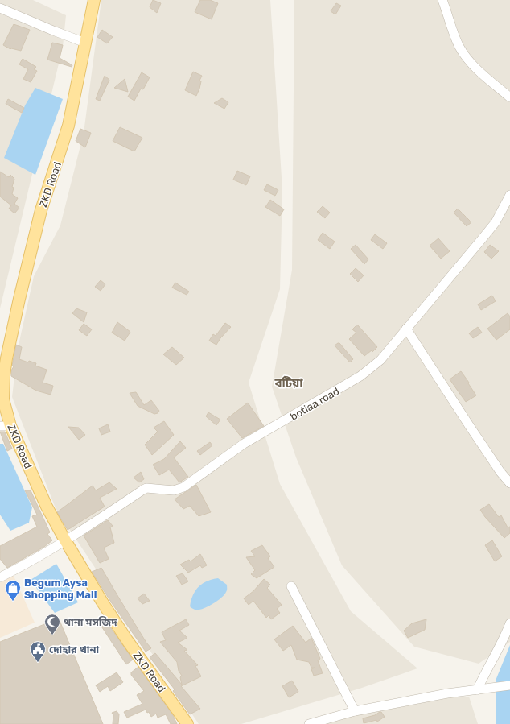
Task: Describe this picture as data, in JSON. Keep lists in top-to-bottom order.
{
  "streets": {
    "main road": ["ZKD Road"],
    "street": ["botiaa road"]
  },
  "crossings": [
    ["ZKD Road", "botiaa road"]
  ],
  "districts": ["বটিয়া"],
  "places": {
    "shop": ["Begum Aysa Shopping Mall"],
    "mosque": ["থানা মসজিদ"],
    "public building": ["দোহার থানা"]
  }
}
